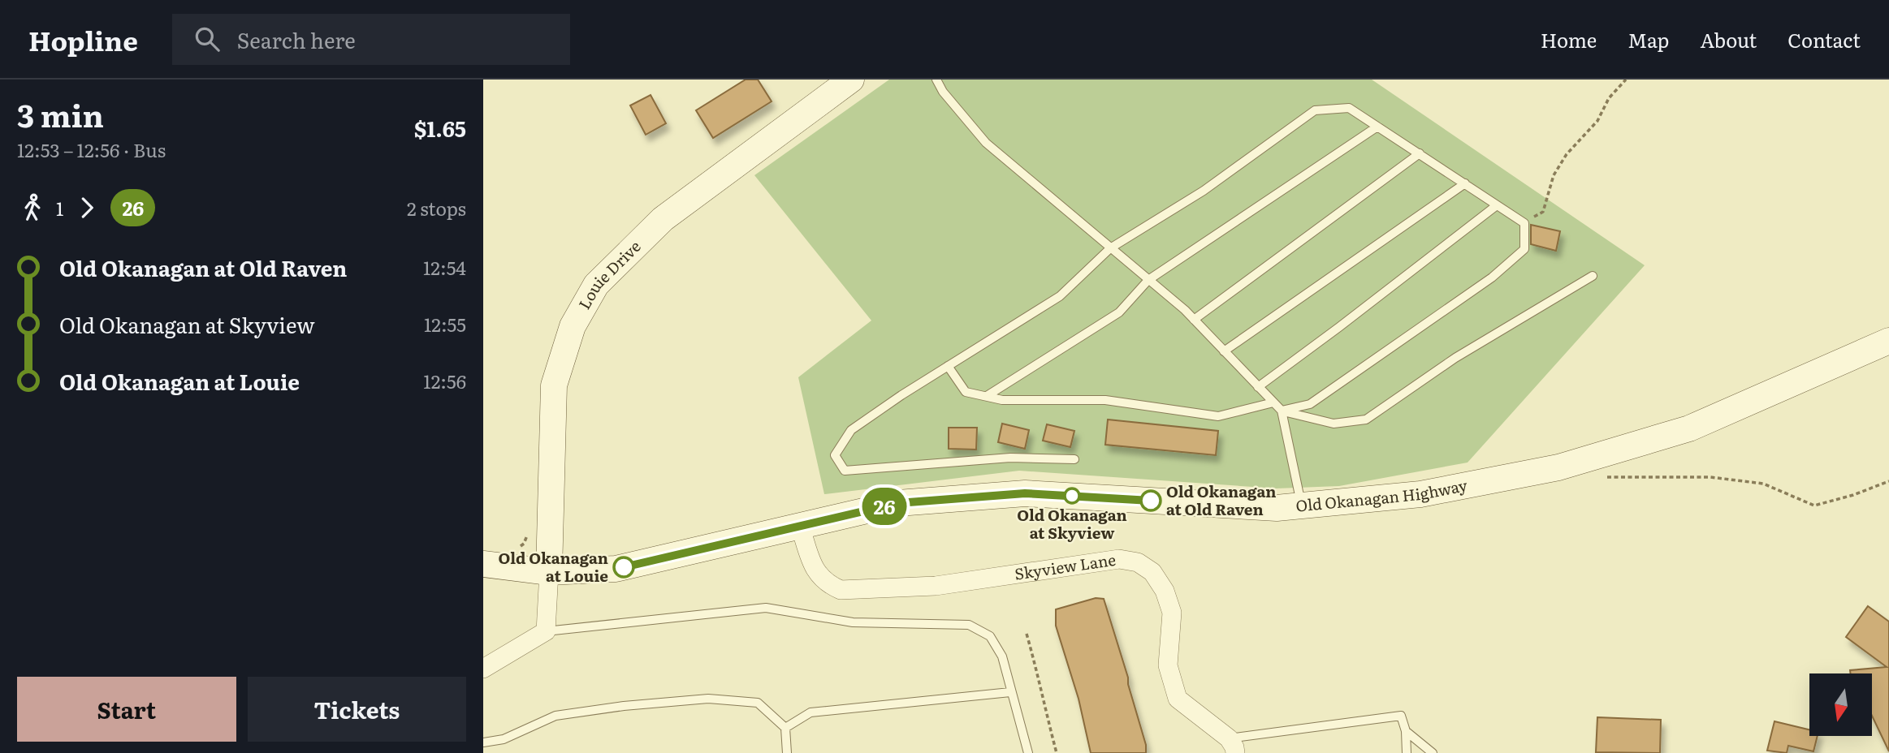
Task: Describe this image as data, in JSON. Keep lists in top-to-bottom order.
{
  "streets": {
    "street": ["Louie Drive", "Old Okanagan Highway", "Skyview Lane"]
  },
  "crossings": [
    ["Louie Drive", "Old Okanagan Highway"],
    ["Old Okanagan Highway", "Skyview Lane"]
  ],
  "places": ["Old Okanagan at Skyview", "Old Okanagan at Old Raven", "Old Okanagan at Louie"],
  "lines": ["bus line 26"],
  "north": "bottom",
  "page": {
    "header": "Hopline",
    "search": "Search here",
    "nav": [
      "Home",
      "Map",
      "About",
      "Contact"
    ],
    "heading": ["3 min", "12:53 – 12:56 · Bus", "$1.65"],
    "on_map": "26",
    "legs": ["1", "26", "2 stops"],
    "list": [
      {
        "name": "Old Okanagan at Old Raven",
        "value": "12:54"
      },
      {
        "name": "Old Okanagan at Skyview",
        "value": "12:55"
      },
      {
        "name": "Old Okanagan at Louie",
        "value": "12:56"
      }
    ],
    "buttons": ["Start", "Tickets"]
  }
}
